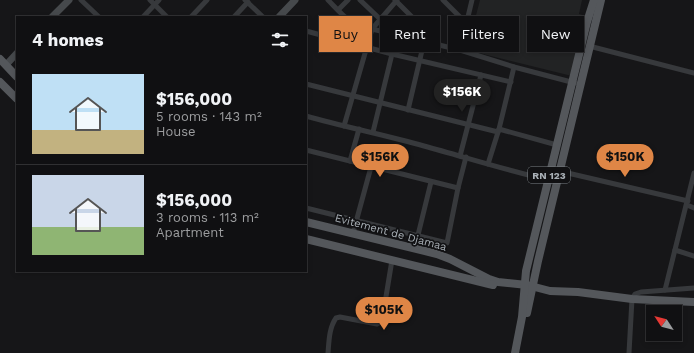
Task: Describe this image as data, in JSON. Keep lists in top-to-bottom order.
{
  "streets": {
    "main road": ["RN 123", "Evitement de Djamaa"]
  },
  "crossings": [
    ["RN 123", "Evitement de Djamaa"]
  ],
  "north": "top left",
  "page": {
    "chip": [
      "Buy",
      "Rent",
      "Filters",
      "New"
    ],
    "heading": "4 homes",
    "list": [
      {
        "name": "$156,000",
        "note": "5 rooms · 143 m² · House"
      },
      {
        "name": "$156,000",
        "note": "3 rooms · 113 m² · Apartment"
      }
    ],
    "price": [
      "$156K",
      "$156K",
      "$150K",
      "$105K"
    ]
  }
}
